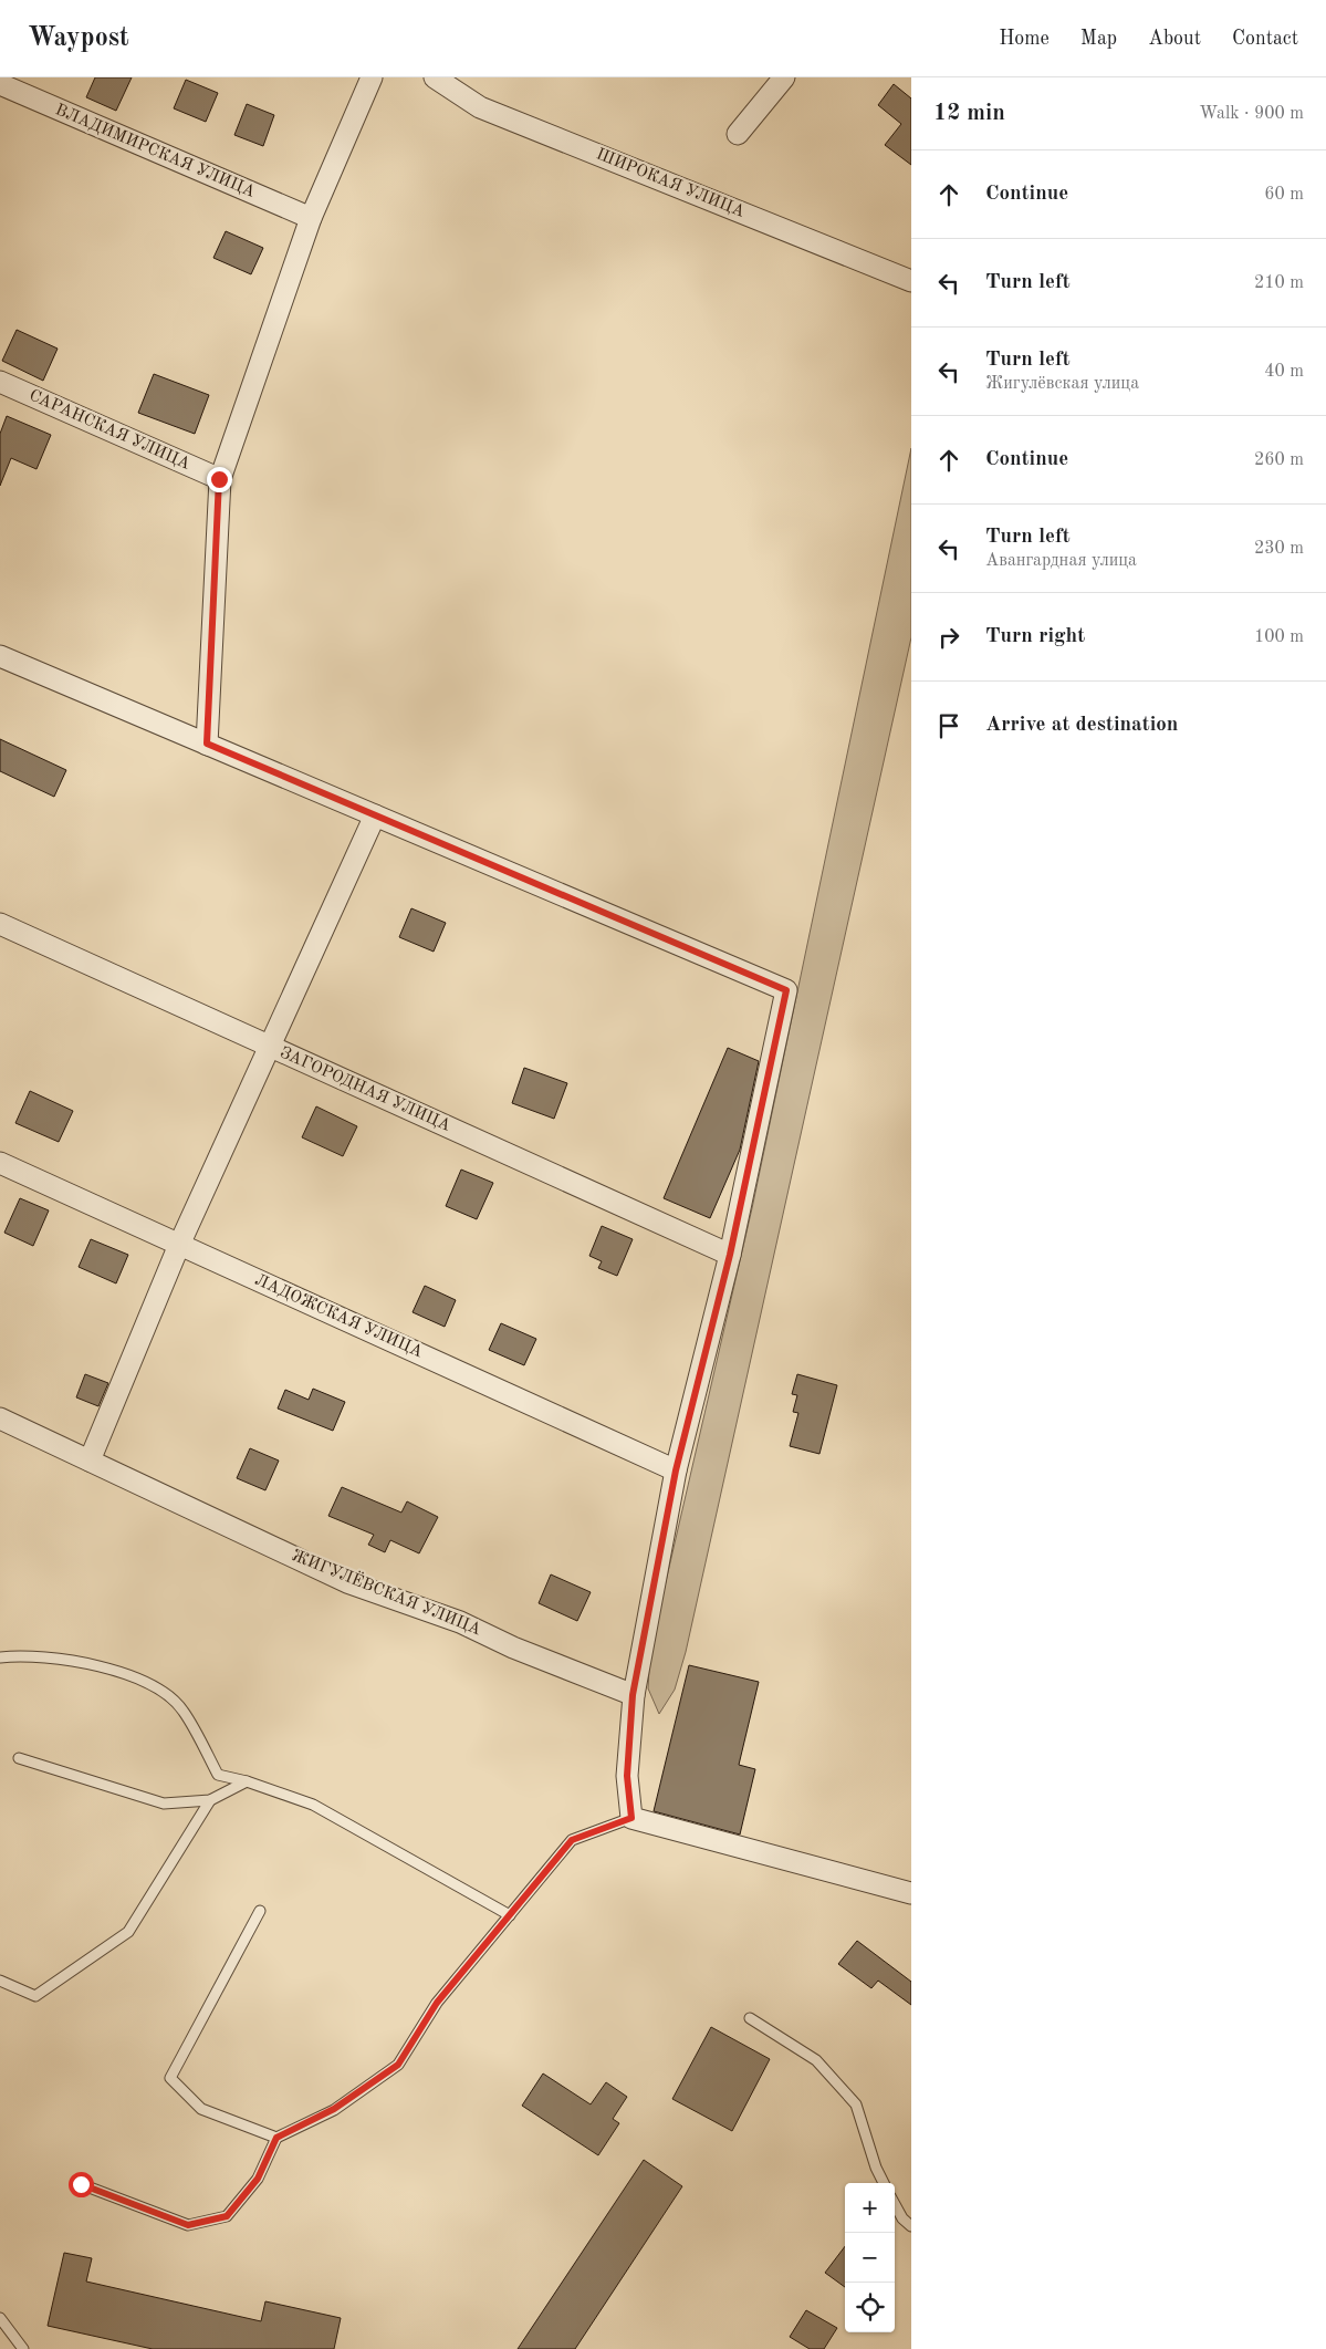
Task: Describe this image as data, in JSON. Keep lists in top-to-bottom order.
{
  "streets": {
    "street": [
      "ВЛАДИМИРСКАЯ УЛИЦА",
      "ШИРОКАЯ УЛИЦА",
      "САРАНСКАЯ УЛИЦА",
      "ЗАГОРОДНАЯ УЛИЦА",
      "ЛАДОЖСКАЯ УЛИЦА",
      "ЖИГУЛЁВСКАЯ УЛИЦА"
    ]
  },
  "page": {
    "header": "Waypost",
    "nav": [
      "Home",
      "Map",
      "About",
      "Contact"
    ],
    "heading": ["12 min", "Walk · 900 m"],
    "list": [
      ["Continue", "60 m"],
      ["Turn left", "210 m"],
      ["Turn left", "Жигулёвская улица", "40 m"],
      ["Continue", "260 m"],
      ["Turn left", "Авангардная улица", "230 m"],
      ["Turn right", "100 m"],
      "Arrive at destination"
    ],
    "map_buttons": ["+", "−"]
  }
}
